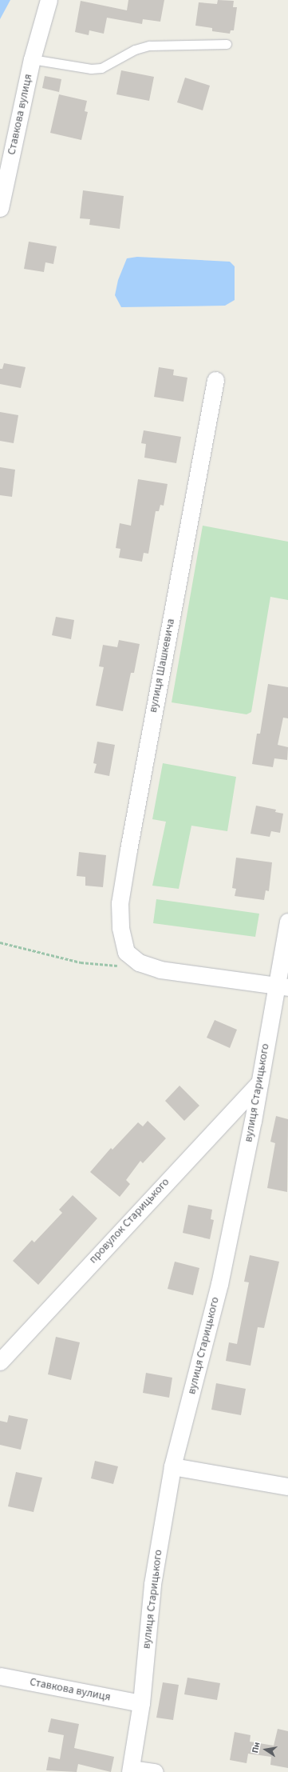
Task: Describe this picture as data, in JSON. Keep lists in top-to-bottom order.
{
  "streets": {
    "street": [
      "Ставкова вулиця",
      "вулиця Шашкевича",
      "вулиця Старицького",
      "провулок Старицького"
    ]
  },
  "crossings": [
    ["Ставкова вулиця", "вулиця Старицького"],
    ["вулиця Старицького", "провулок Старицького"]
  ],
  "north": "left"
}
